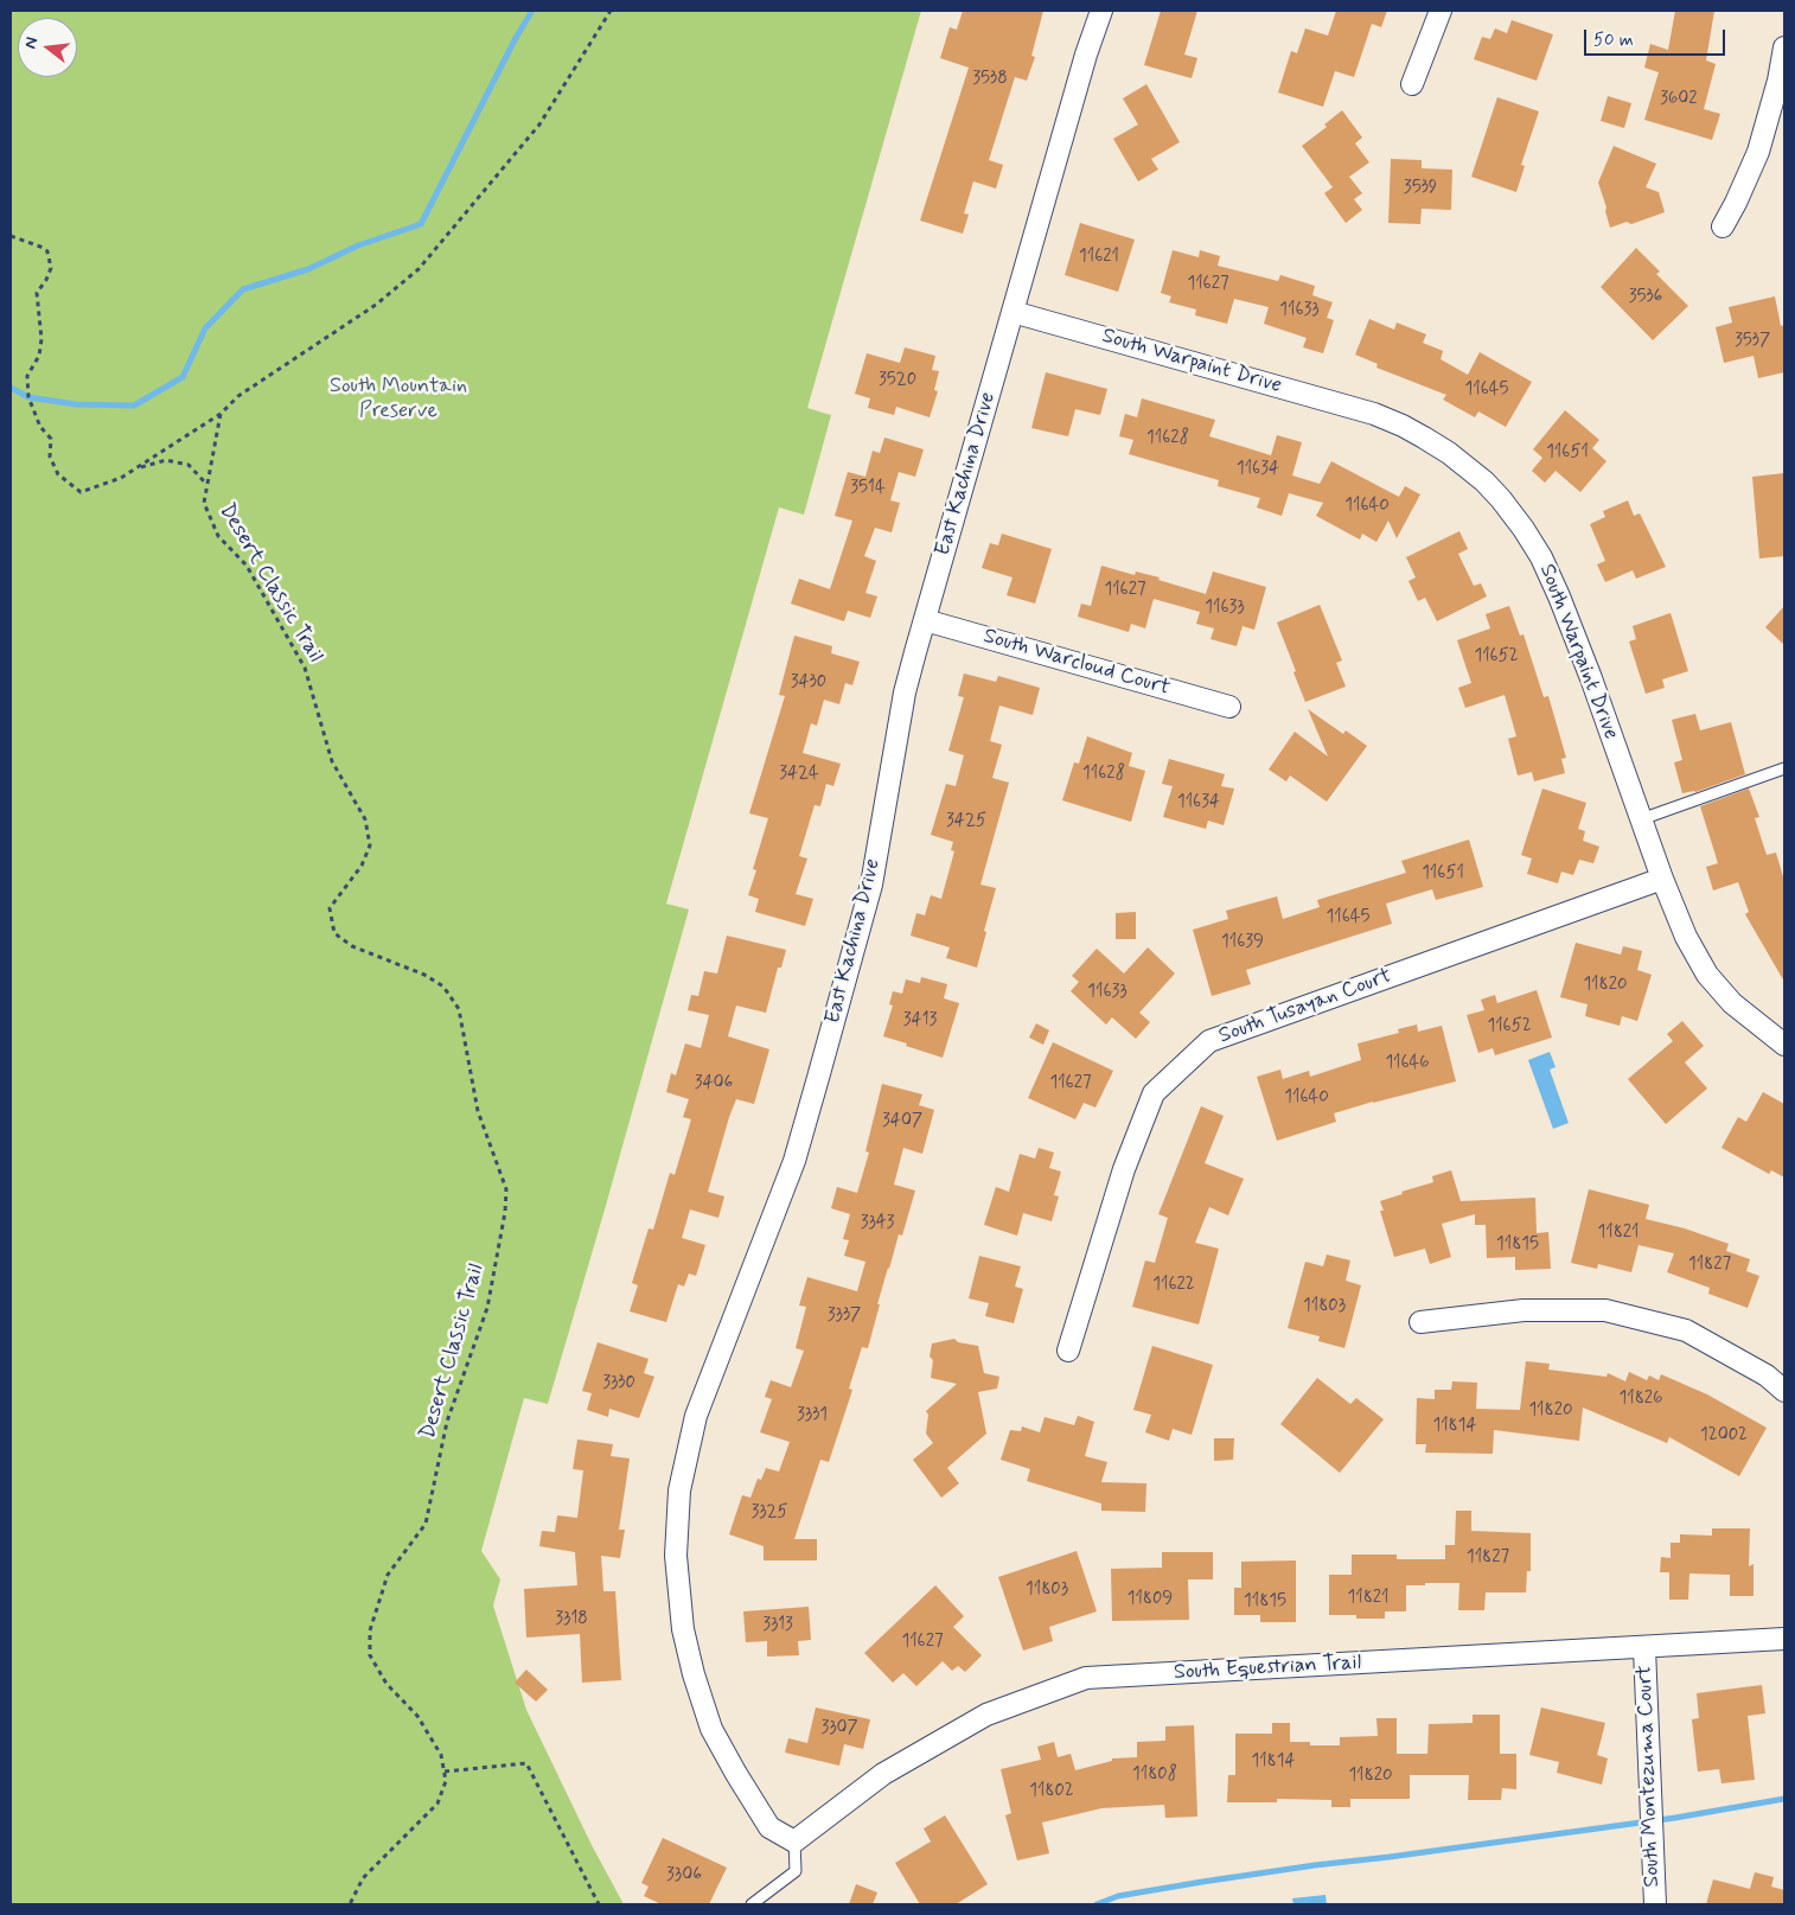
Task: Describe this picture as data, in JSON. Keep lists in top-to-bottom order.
{
  "streets": {
    "street": [
      "South Warpaint Drive",
      "East Kachina Drive",
      "South Warcloud Court",
      "South Tusayan Court",
      "South Equestrian Trail",
      "South Montezuma Court"
    ],
    "path": ["Desert Classic Trail"]
  },
  "crossings": [
    ["South Warpaint Drive", "East Kachina Drive"],
    ["South Warpaint Drive", "South Tusayan Court"],
    ["East Kachina Drive", "South Warcloud Court"],
    ["East Kachina Drive", "South Equestrian Trail"],
    ["South Equestrian Trail", "South Montezuma Court"]
  ],
  "parks": ["South Mountain Preserve"],
  "house_numbers": [
    "3538",
    "3602",
    "3539",
    "11621",
    "11627",
    "3536",
    "11633",
    "3537",
    "3520",
    "11645",
    "11628",
    "11651",
    "11634",
    "3514",
    "11640",
    "11627",
    "11633",
    "11652",
    "3430",
    "3424",
    "11628",
    "11634",
    "3425",
    "11651",
    "11645",
    "11639",
    "11820",
    "11633",
    "3413",
    "11652",
    "11646",
    "3406",
    "11627",
    "11640",
    "3407",
    "3343",
    "11821",
    "11815",
    "11827",
    "11622",
    "11803",
    "3337",
    "3330",
    "11826",
    "11820",
    "3331",
    "11814",
    "12002",
    "3325",
    "11827",
    "11803",
    "11821",
    "11809",
    "11815",
    "3318",
    "3313",
    "11627",
    "3307",
    "11814",
    "11808",
    "11820",
    "11802",
    "3306"
  ],
  "scale_bar": "50 m",
  "north": "left"
}
